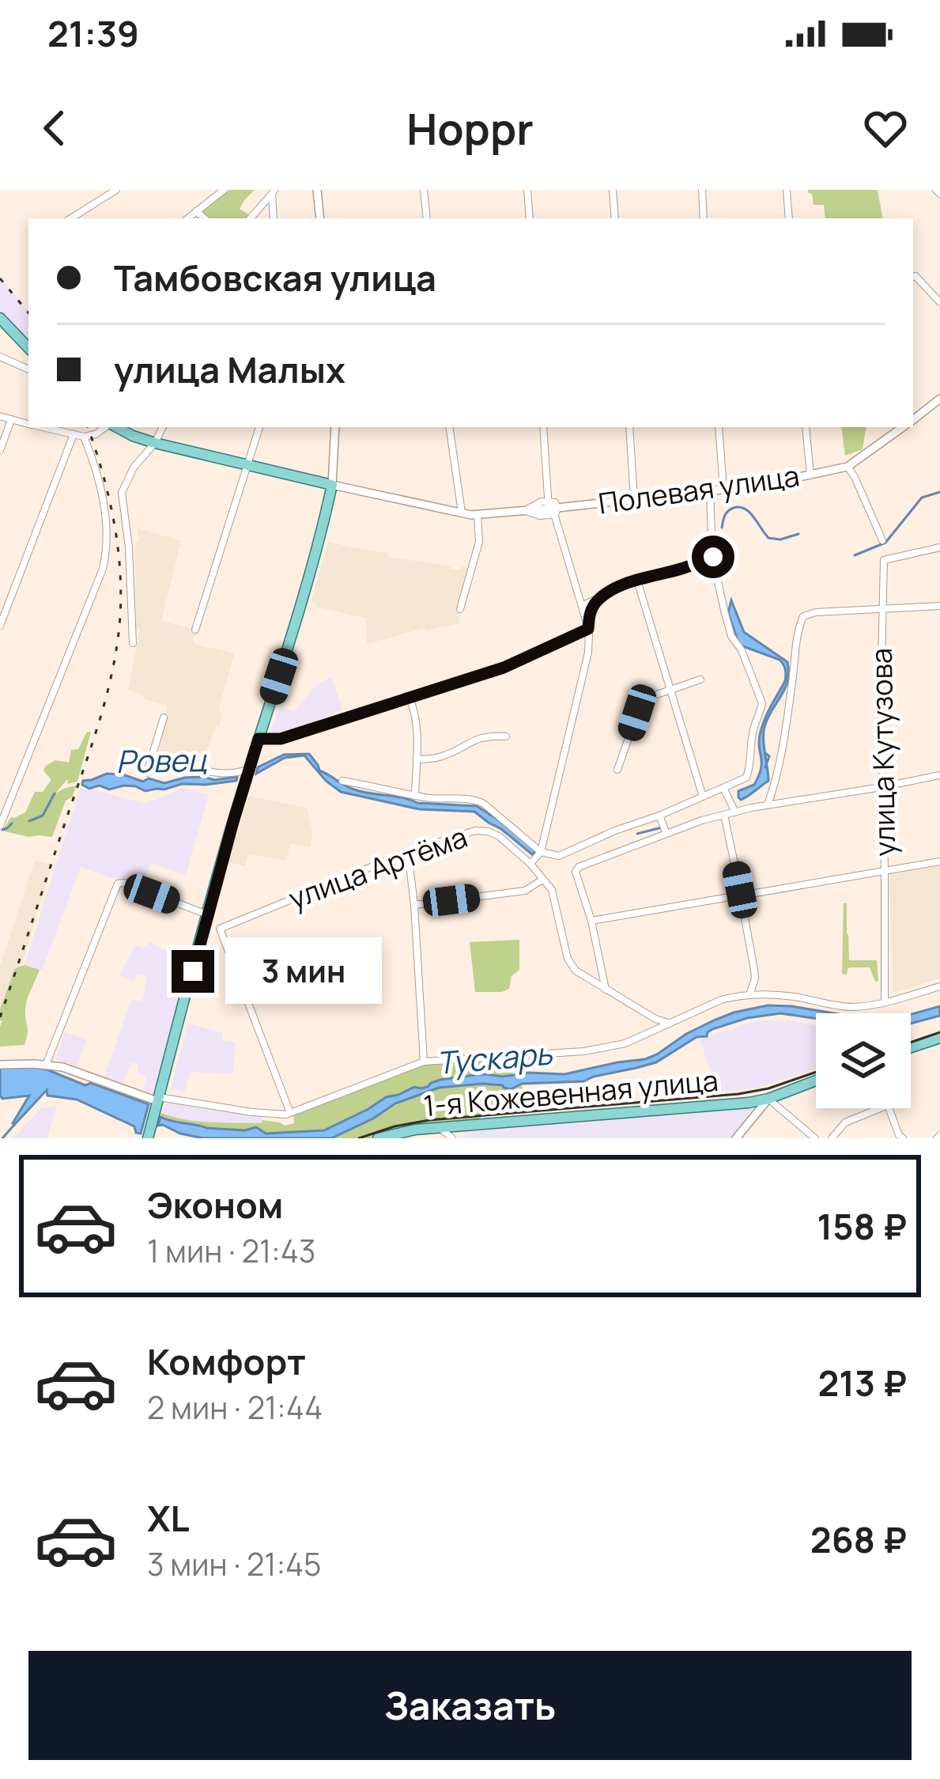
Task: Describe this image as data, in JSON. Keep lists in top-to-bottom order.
{
  "streets": {
    "main road": ["1-я Кожевенная улица"],
    "street": ["Полевая улица", "улица Кутузова", "улица Артёма"]
  },
  "water": ["Ровец", "Тускарь"],
  "page": {
    "status": "21:39",
    "header": "Hoppr",
    "banner": ["Тамбовская улица", "улица Малых"],
    "bubble": "3 мин",
    "list": [
      {
        "name": "Эконом",
        "note": "1 мин · 21:43",
        "value": "158 ₽"
      },
      {
        "name": "Комфорт",
        "note": "2 мин · 21:44",
        "value": "213 ₽"
      },
      {
        "name": "XL",
        "note": "3 мин · 21:45",
        "value": "268 ₽"
      }
    ],
    "buttons": "Заказать"
  }
}
